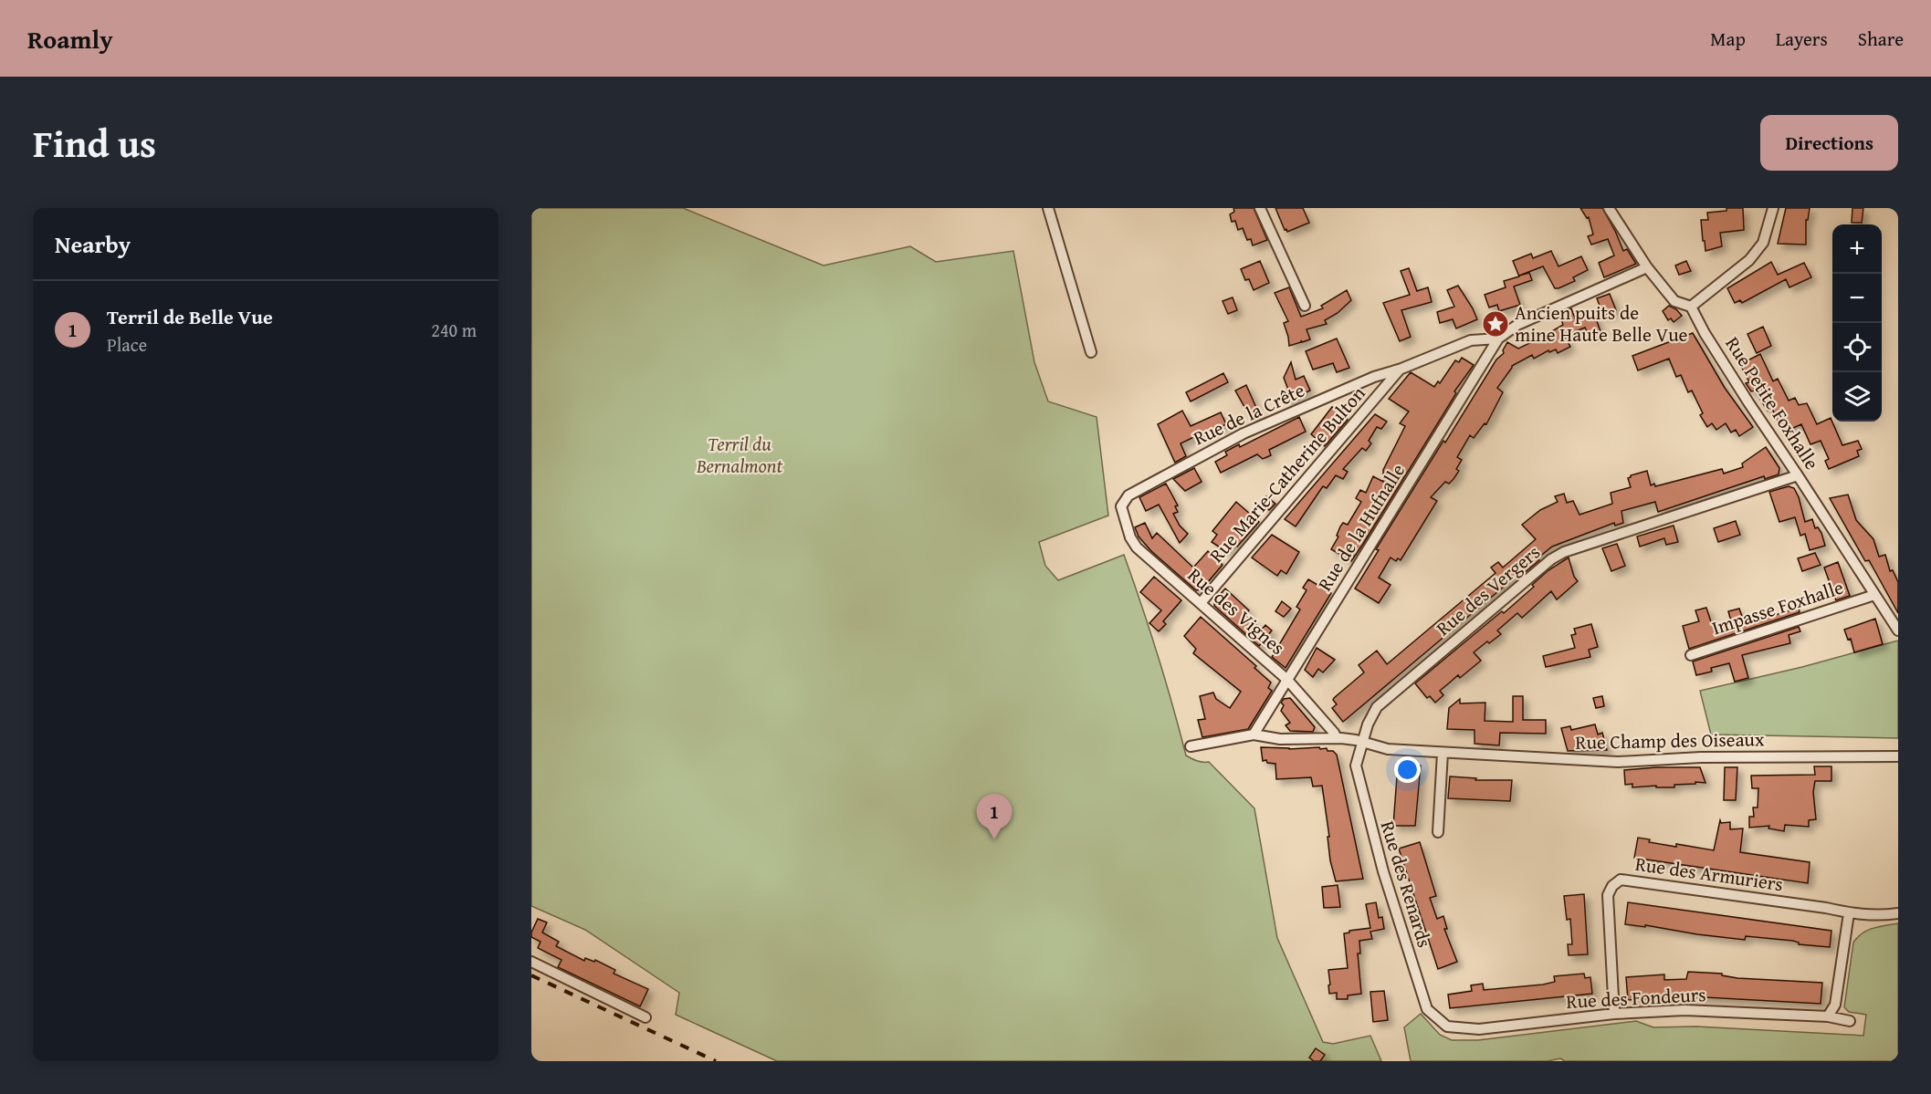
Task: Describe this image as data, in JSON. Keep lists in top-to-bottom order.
{
  "streets": {
    "street": [
      "Rue Petite Foxhalle",
      "Rue de la Crête",
      "Rue Marie-Catherine Bulton",
      "Rue de la Hufnalle",
      "Rue des Vergers",
      "Impasse Foxhalle",
      "Rue des Vignes",
      "Rue Champ des Oiseaux",
      "Rue des Armuriers",
      "Rue des Renards",
      "Rue des Fondeurs"
    ]
  },
  "crossings": [
    ["Rue Petite Foxhalle", "Rue des Vergers"],
    ["Rue Petite Foxhalle", "Impasse Foxhalle"],
    ["Rue de la Crête", "Rue Marie-Catherine Bulton"],
    ["Rue de la Crête", "Rue de la Hufnalle"],
    ["Rue de la Crête", "Rue des Vignes"],
    ["Rue Marie-Catherine Bulton", "Rue des Vignes"],
    ["Rue de la Hufnalle", "Rue des Vignes"],
    ["Rue de la Hufnalle", "Rue Champ des Oiseaux"],
    ["Rue des Vergers", "Rue Champ des Oiseaux"],
    ["Rue des Vergers", "Rue des Renards"],
    ["Rue des Vignes", "Rue Champ des Oiseaux"],
    ["Rue Champ des Oiseaux", "Rue des Renards"],
    ["Rue des Armuriers", "Rue des Fondeurs"],
    ["Rue des Renards", "Rue des Fondeurs"]
  ],
  "parks": ["Terril du Bernalmont"],
  "places": {
    "place": ["Ancien puits de mine Haute Belle Vue"]
  },
  "page": {
    "header": "Roamly",
    "nav": ["Map", "Layers", "Share"],
    "title": "Find us",
    "buttons": "Directions",
    "heading": "Nearby",
    "map_buttons": ["+", "−"],
    "list": [
      {
        "mark": "1",
        "name": "Terril de Belle Vue",
        "note": "Place",
        "value": "240 m"
      }
    ],
    "pins": "1"
  }
}
